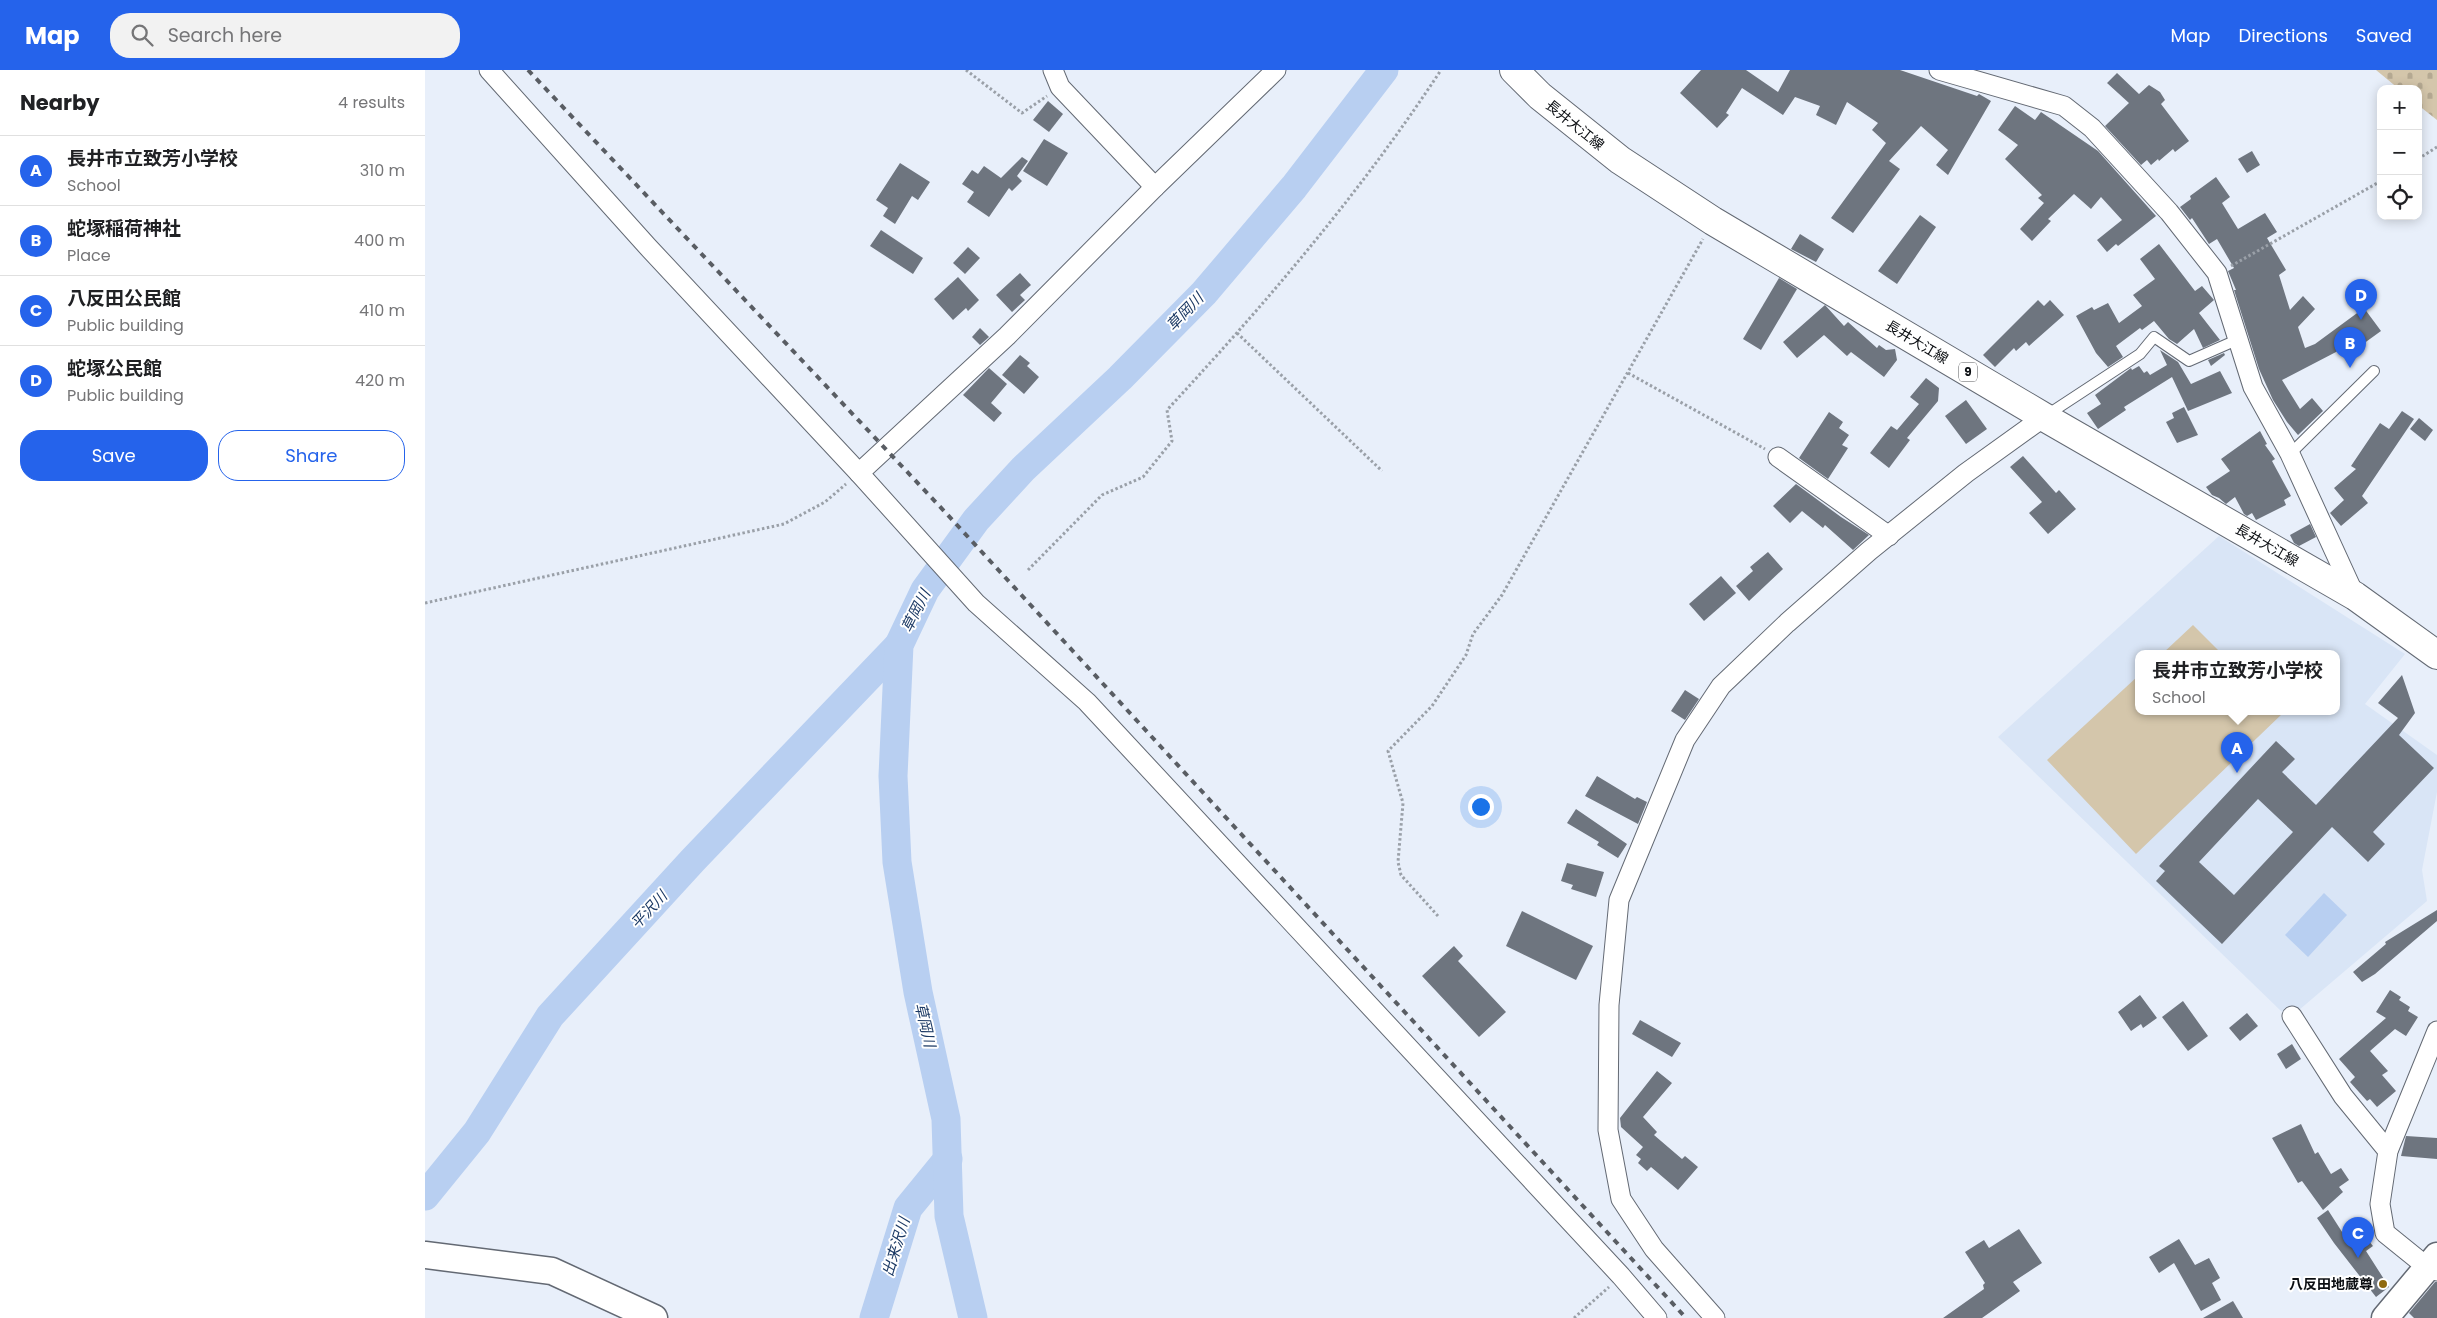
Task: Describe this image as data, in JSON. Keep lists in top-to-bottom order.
{
  "streets": {
    "main road": ["長井大江線", "9"]
  },
  "water": ["草岡川", "平沢川", "出来沢川"],
  "places": ["八反田地蔵尊"],
  "page": {
    "header": "Map",
    "search": "Search here",
    "nav": ["Map", "Directions", "Saved"],
    "heading": ["Nearby", "4 results"],
    "map_buttons": ["+", "−"],
    "list": [
      {
        "mark": "A",
        "name": "長井市立致芳小学校",
        "note": "School",
        "value": "310 m"
      },
      {
        "mark": "B",
        "name": "蛇塚稲荷神社",
        "note": "Place",
        "value": "400 m"
      },
      {
        "mark": "C",
        "name": "八反田公民館",
        "note": "Public building",
        "value": "410 m"
      },
      {
        "mark": "D",
        "name": "蛇塚公民館",
        "note": "Public building",
        "value": "420 m"
      }
    ],
    "pins": [
      "D",
      "B",
      "A",
      "C"
    ],
    "buttons": ["Save", "Share"],
    "popup": ["長井市立致芳小学校", "School"]
  }
}
